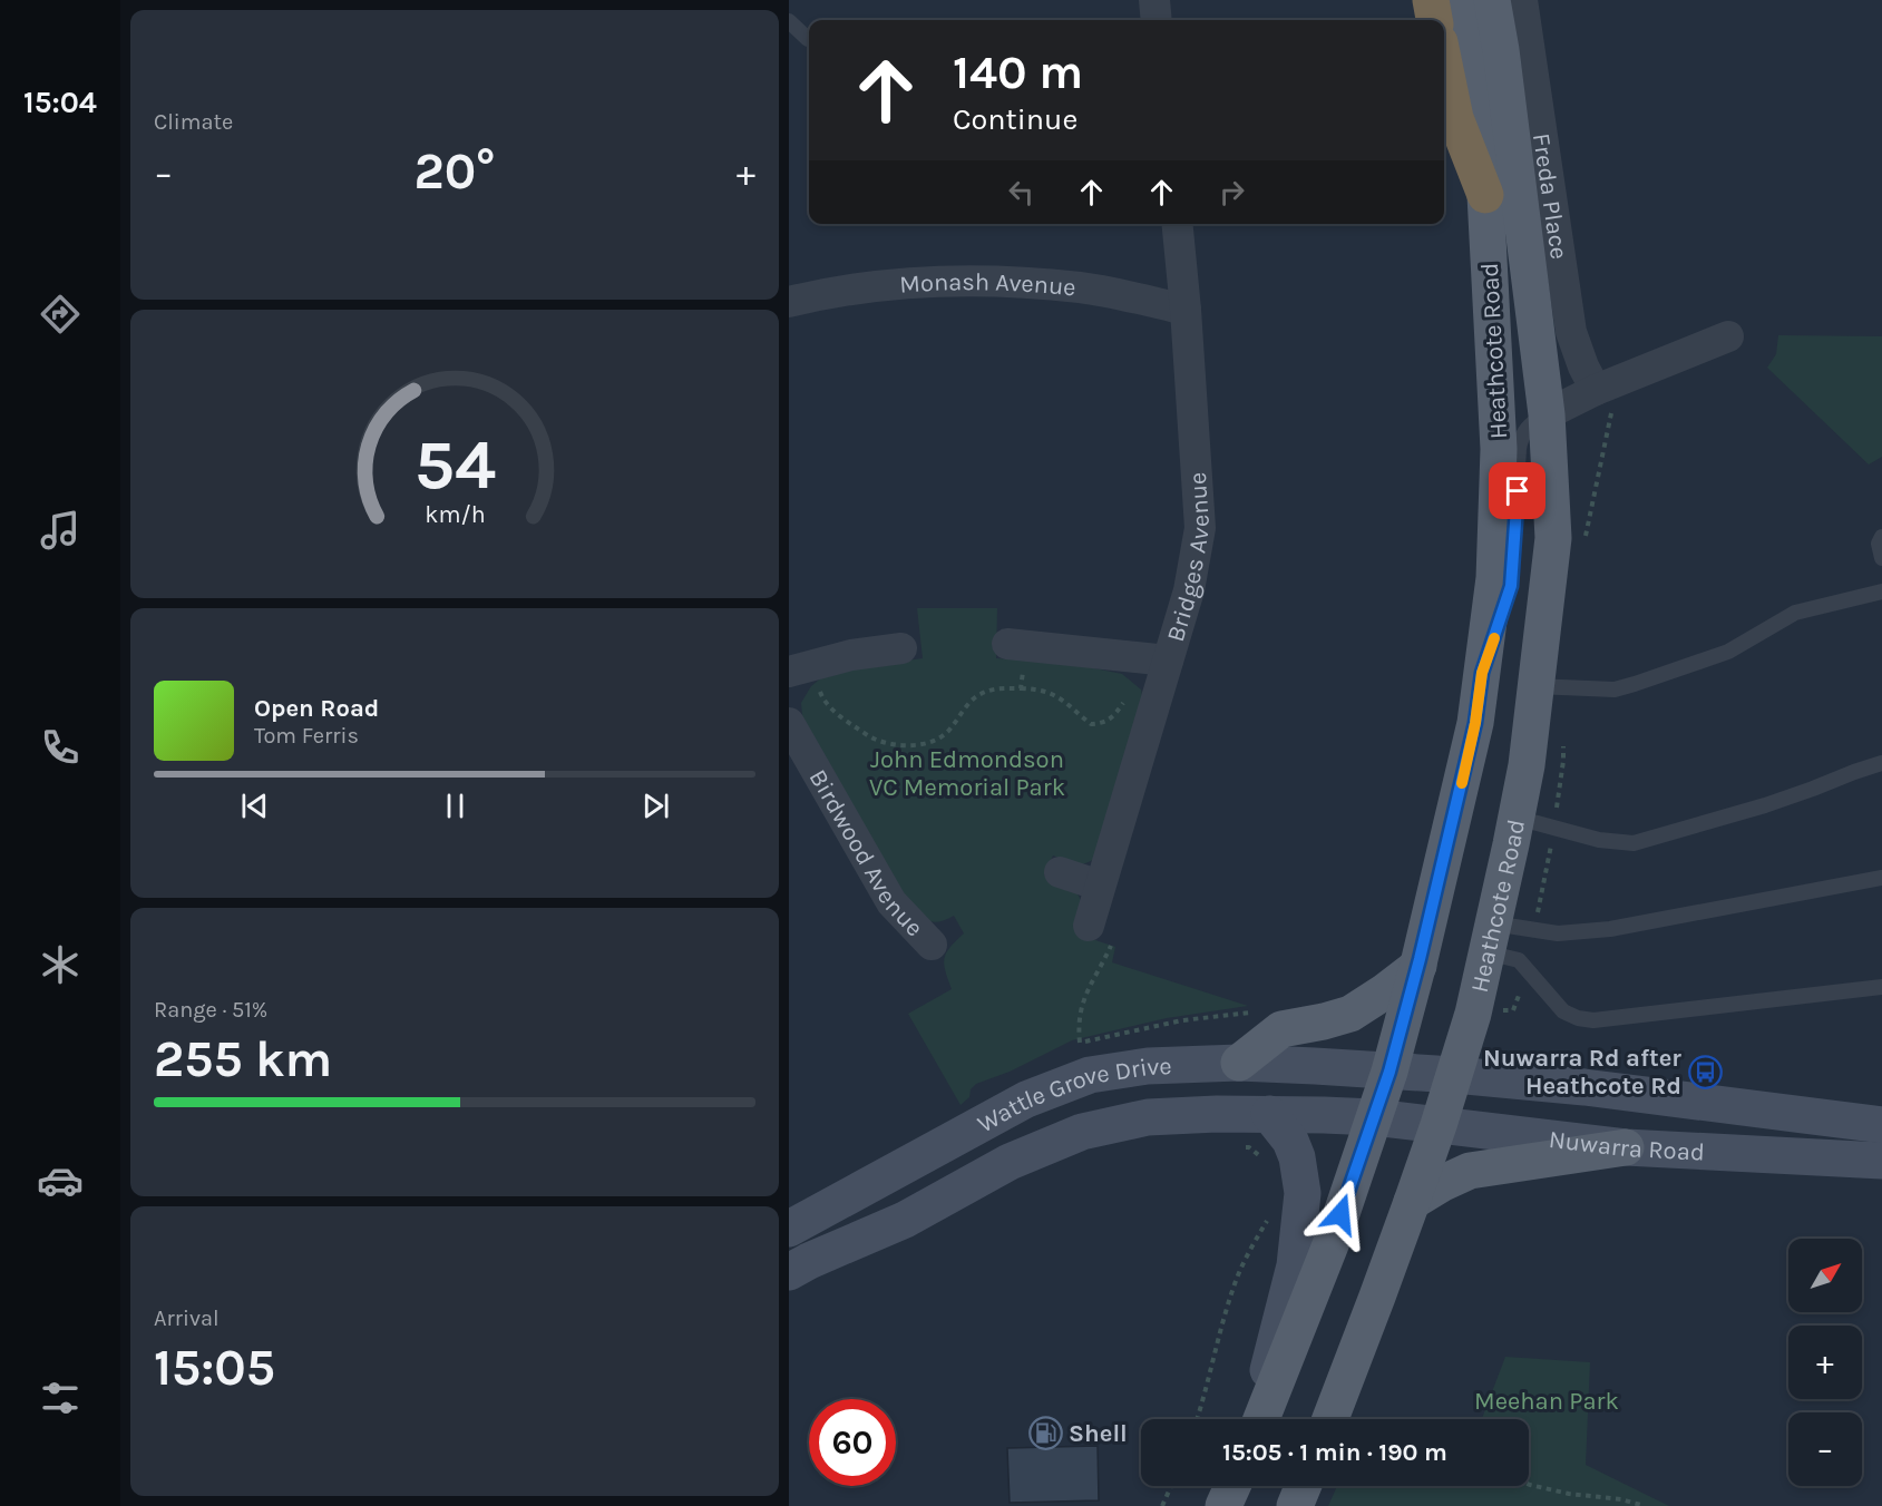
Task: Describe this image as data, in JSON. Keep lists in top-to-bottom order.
{
  "streets": {
    "main road": ["Heathcote Road", "Wattle Grove Drive", "Nuwarra Road"],
    "street": [
      "Freda Place",
      "Monash Avenue",
      "Bridges Avenue",
      "Birdwood Avenue"
    ]
  },
  "crossings": [
    ["Monash Avenue", "Bridges Avenue"],
    ["Heathcote Road", "Wattle Grove Drive"],
    ["Heathcote Road", "Nuwarra Road"],
    ["Wattle Grove Drive", "Nuwarra Road"]
  ],
  "parks": ["John Edmondson VC Memorial Park", "Meehan Park"],
  "places": {
    "bus stop": ["Nuwarra Rd after Heathcote Rd"],
    "fuel station": ["Shell"]
  },
  "north": "top right",
  "page": {
    "tabs": "15:04",
    "tile": [
      "Climate",
      ["Range · 51%", "255 km"],
      ["Arrival", "15:05"]
    ],
    "turn": ["140 m", "Continue"],
    "heat": ["−", "20°", "+"],
    "song": ["Open Road", "Tom Ferris"],
    "map_buttons": ["+", "−"],
    "limit": "60",
    "trip": "15:05 · 1 min · 190 m",
    "gauge": ["54", "km/h"]
  }
}
